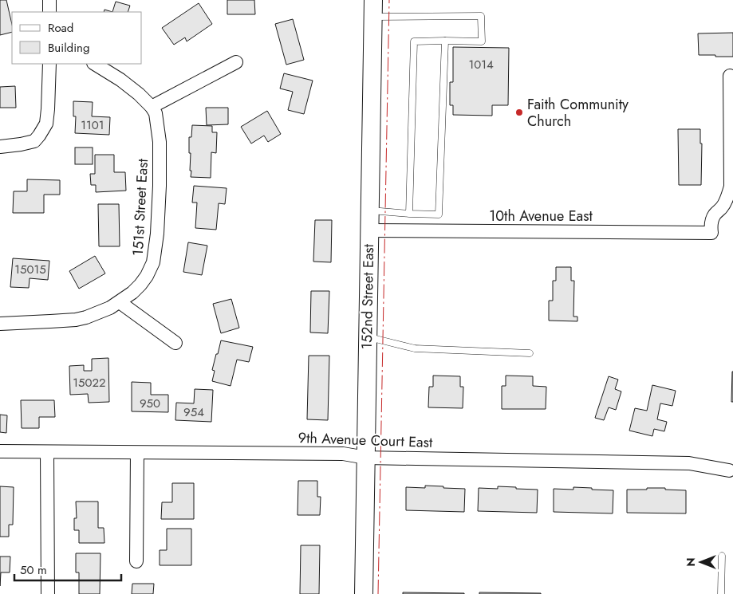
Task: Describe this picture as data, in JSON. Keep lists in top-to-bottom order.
{
  "streets": {
    "main road": ["152nd Street East"],
    "street": ["151st Street East", "10th Avenue East", "9th Avenue Court East"]
  },
  "crossings": [
    ["10th Avenue East", "152nd Street East"],
    ["152nd Street East", "9th Avenue Court East"]
  ],
  "places": ["Faith Community Church"],
  "house_numbers": [
    "1014",
    "1101",
    "15015",
    "15022",
    "950",
    "954"
  ],
  "legend": ["Road", "Building"],
  "scale_bar": "50 m",
  "north": "left"
}
